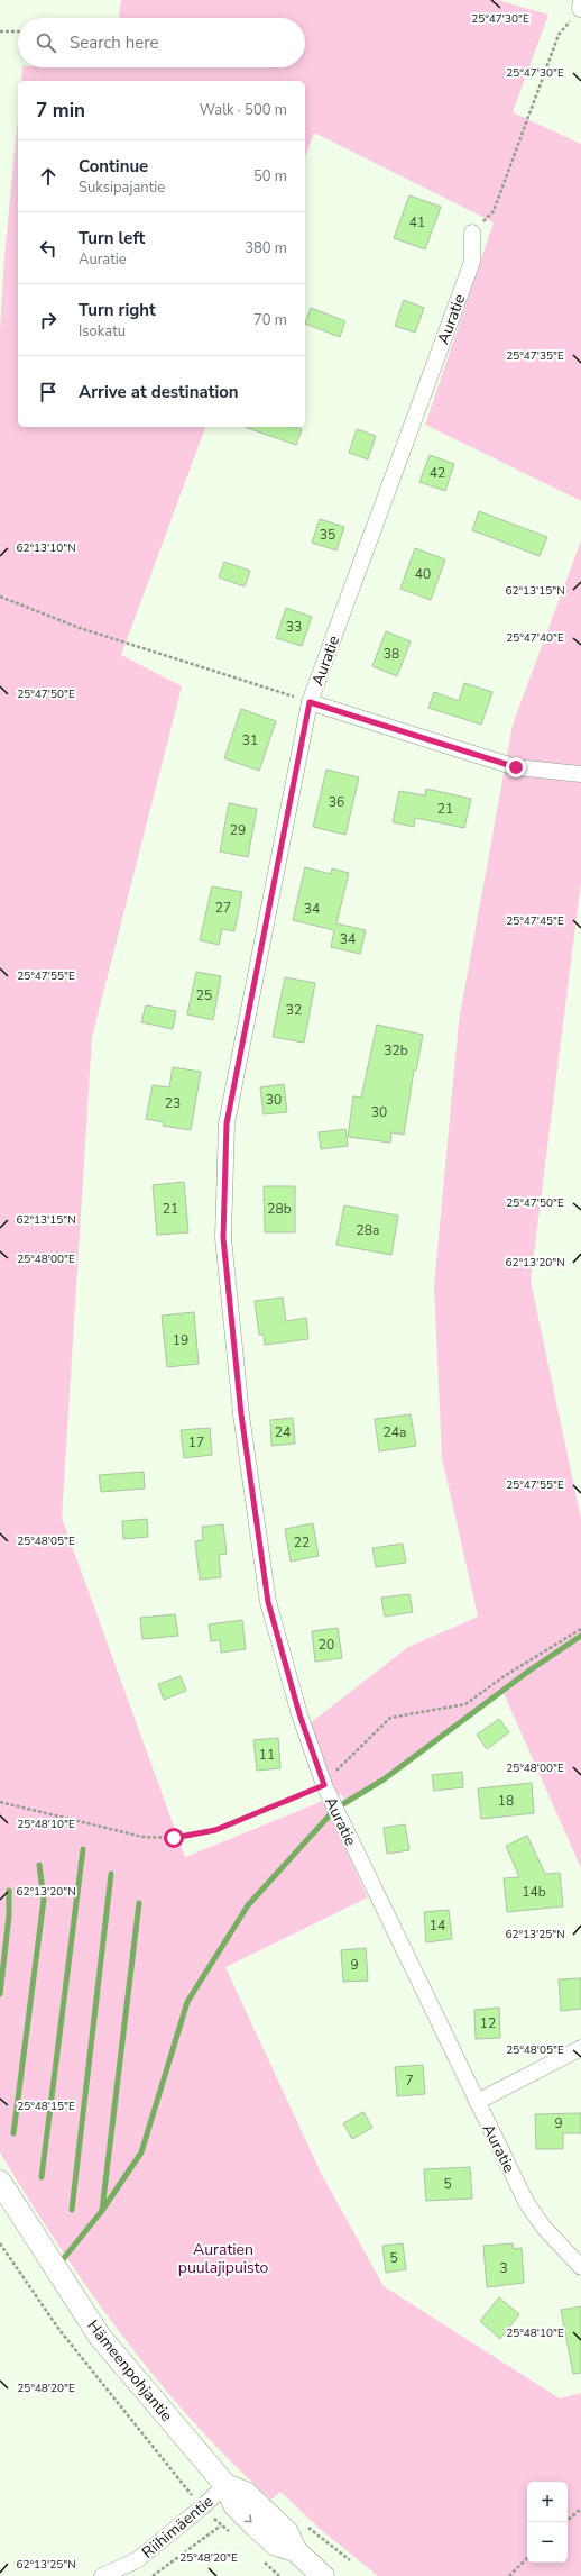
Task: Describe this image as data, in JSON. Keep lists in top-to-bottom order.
{
  "streets": {
    "main road": ["Hämeenpohjantie"],
    "street": ["Auratie", "Riihimäentie"]
  },
  "crossings": [
    ["Hämeenpohjantie", "Riihimäentie"]
  ],
  "parks": ["Auratien puulajipuisto"],
  "house_numbers": [
    "41",
    "42",
    "35",
    "40",
    "33",
    "38",
    "31",
    "36",
    "21",
    "29",
    "27",
    "34",
    "34",
    "25",
    "32",
    "32b",
    "30",
    "23",
    "30",
    "21",
    "28b",
    "28a",
    "19",
    "24",
    "24a",
    "17",
    "22",
    "20",
    "11",
    "18",
    "14b",
    "14",
    "9",
    "12",
    "7",
    "9",
    "5",
    "5",
    "3"
  ],
  "page": {
    "search": "Search here",
    "heading": ["7 min", "Walk · 500 m"],
    "list": [
      ["Continue", "Suksipajantie", "50 m"],
      ["Turn left", "Auratie", "380 m"],
      ["Turn right", "Isokatu", "70 m"],
      "Arrive at destination"
    ],
    "map_buttons": ["+", "−"]
  },
  "coordinates": [
    "25°47'30\"E",
    "25°47'35\"E",
    "62°13'10\"N",
    "62°13'15\"N",
    "25°47'40\"E",
    "25°47'50\"E",
    "25°47'45\"E",
    "25°47'55\"E",
    "25°48'00\"E",
    "62°13'20\"N",
    "25°48'05\"E",
    "25°48'10\"E",
    "62°13'25\"N",
    "25°48'15\"E",
    "25°48'20\"E"
  ]
}
